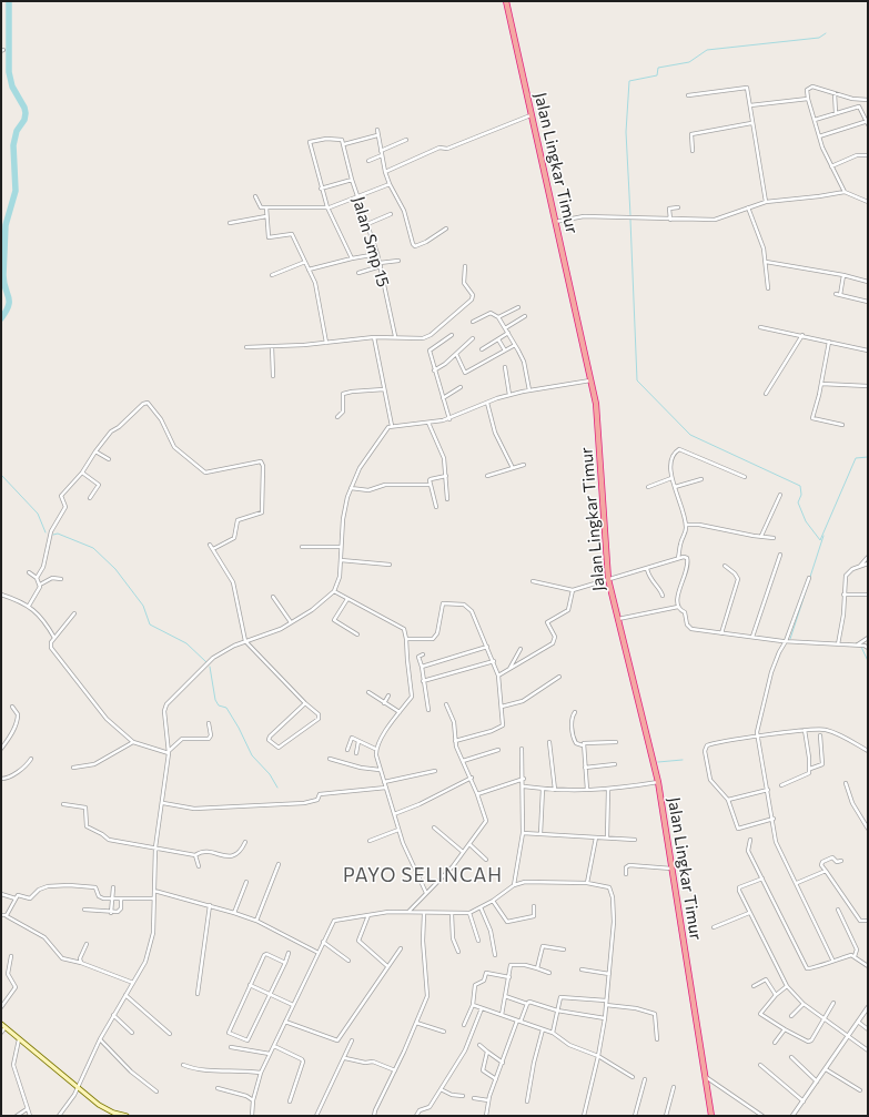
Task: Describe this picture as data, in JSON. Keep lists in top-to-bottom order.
{
  "streets": {
    "highway": ["Jalan Lingkar Timur"],
    "street": ["Jalan Smp 15"]
  },
  "districts": ["PAYO SELINCAH"]
}
